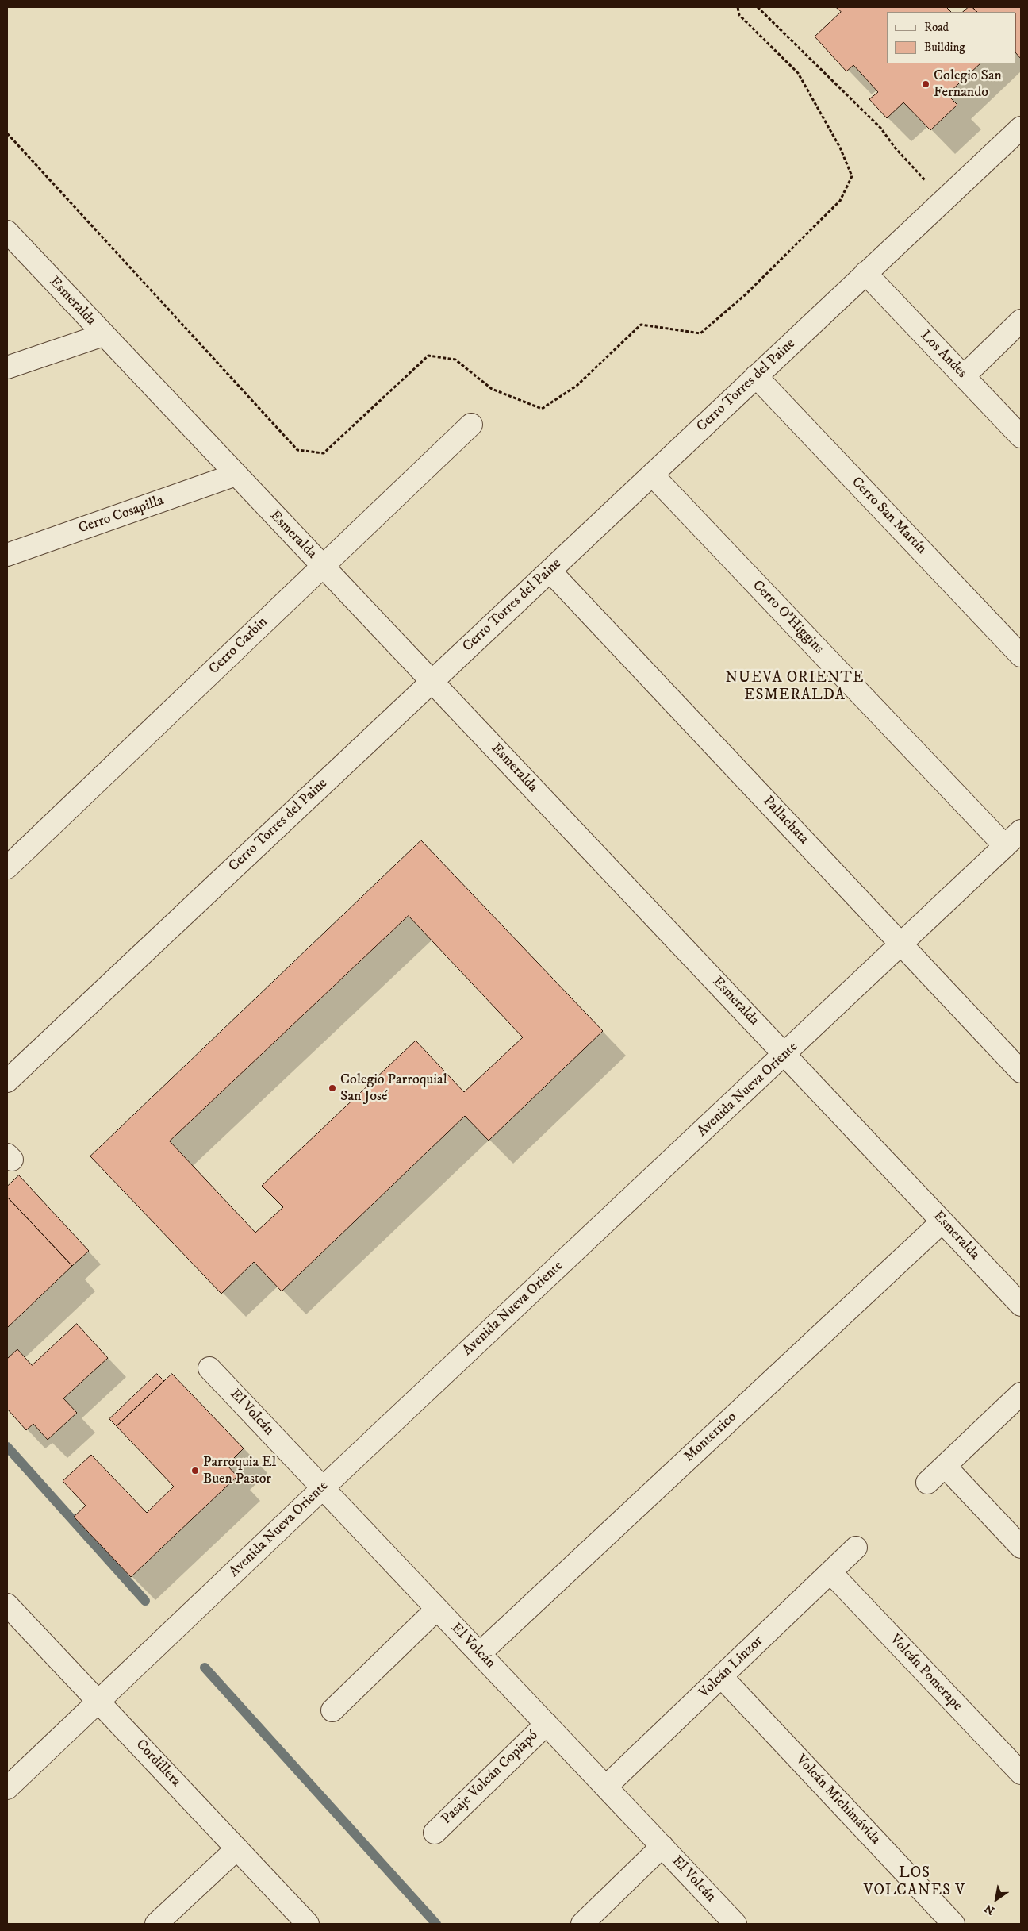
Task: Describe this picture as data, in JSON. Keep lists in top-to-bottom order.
{
  "streets": {
    "street": [
      "Esmeralda",
      "Los Andes",
      "Cerro Torres del Paine",
      "Cerro Cosapilla",
      "Cerro San Martín",
      "Cerro O'Higgins",
      "Cerro Carbin",
      "Pallachata",
      "Avenida Nueva Oriente",
      "El Volcán",
      "Monterrico",
      "Volcán Linzor",
      "Volcán Pomerape",
      "Cordillera",
      "Pasaje Volcán Copiapó",
      "Volcán Michimávida"
    ]
  },
  "crossings": [
    ["Esmeralda", "Cerro Torres del Paine"],
    ["Esmeralda", "Cerro Cosapilla"],
    ["Esmeralda", "Cerro Carbin"],
    ["Esmeralda", "Avenida Nueva Oriente"],
    ["Esmeralda", "Monterrico"],
    ["Los Andes", "Cerro Torres del Paine"],
    ["Cerro Torres del Paine", "Cerro San Martín"],
    ["Cerro Torres del Paine", "Cerro O'Higgins"],
    ["Cerro Torres del Paine", "Pallachata"],
    ["Cerro O'Higgins", "Avenida Nueva Oriente"],
    ["Pallachata", "Avenida Nueva Oriente"],
    ["Avenida Nueva Oriente", "El Volcán"],
    ["Avenida Nueva Oriente", "Cordillera"],
    ["El Volcán", "Monterrico"],
    ["El Volcán", "Volcán Linzor"],
    ["El Volcán", "Pasaje Volcán Copiapó"],
    ["Volcán Linzor", "Volcán Pomerape"],
    ["Volcán Linzor", "Volcán Michimávida"]
  ],
  "districts": ["NUEVA ORIENTE ESMERALDA", "LOS VOLCANES V"],
  "places": ["Colegio San Fernando", "Colegio Parroquial San José", "Parroquia El Buen Pastor"],
  "legend": ["Road", "Building"],
  "north": "bottom left"
}
